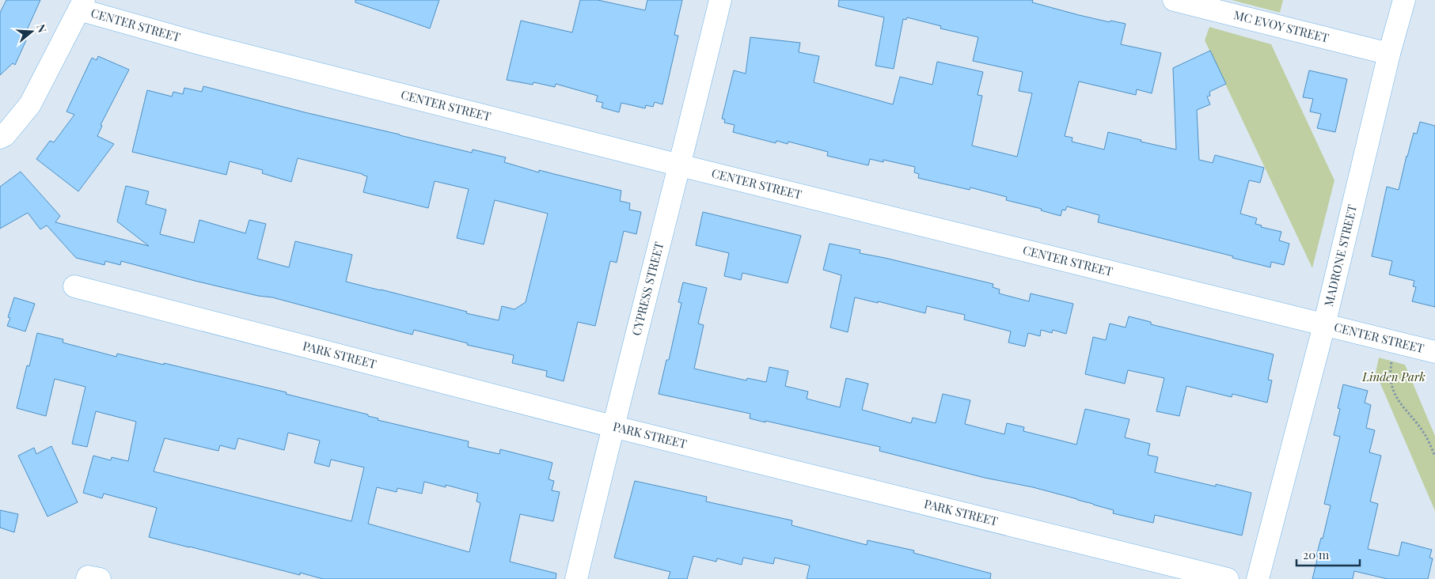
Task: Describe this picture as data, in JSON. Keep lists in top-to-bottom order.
{
  "streets": {
    "street": [
      "CENTER STREET",
      "MC EVOY STREET",
      "MADRONE STREET",
      "CYPRESS STREET",
      "PARK STREET"
    ]
  },
  "crossings": [
    ["CENTER STREET", "MADRONE STREET"],
    ["CENTER STREET", "CYPRESS STREET"],
    ["MC EVOY STREET", "MADRONE STREET"],
    ["CYPRESS STREET", "PARK STREET"]
  ],
  "parks": ["Linden Park"],
  "scale_bar": "20 m",
  "north": "right"
}
